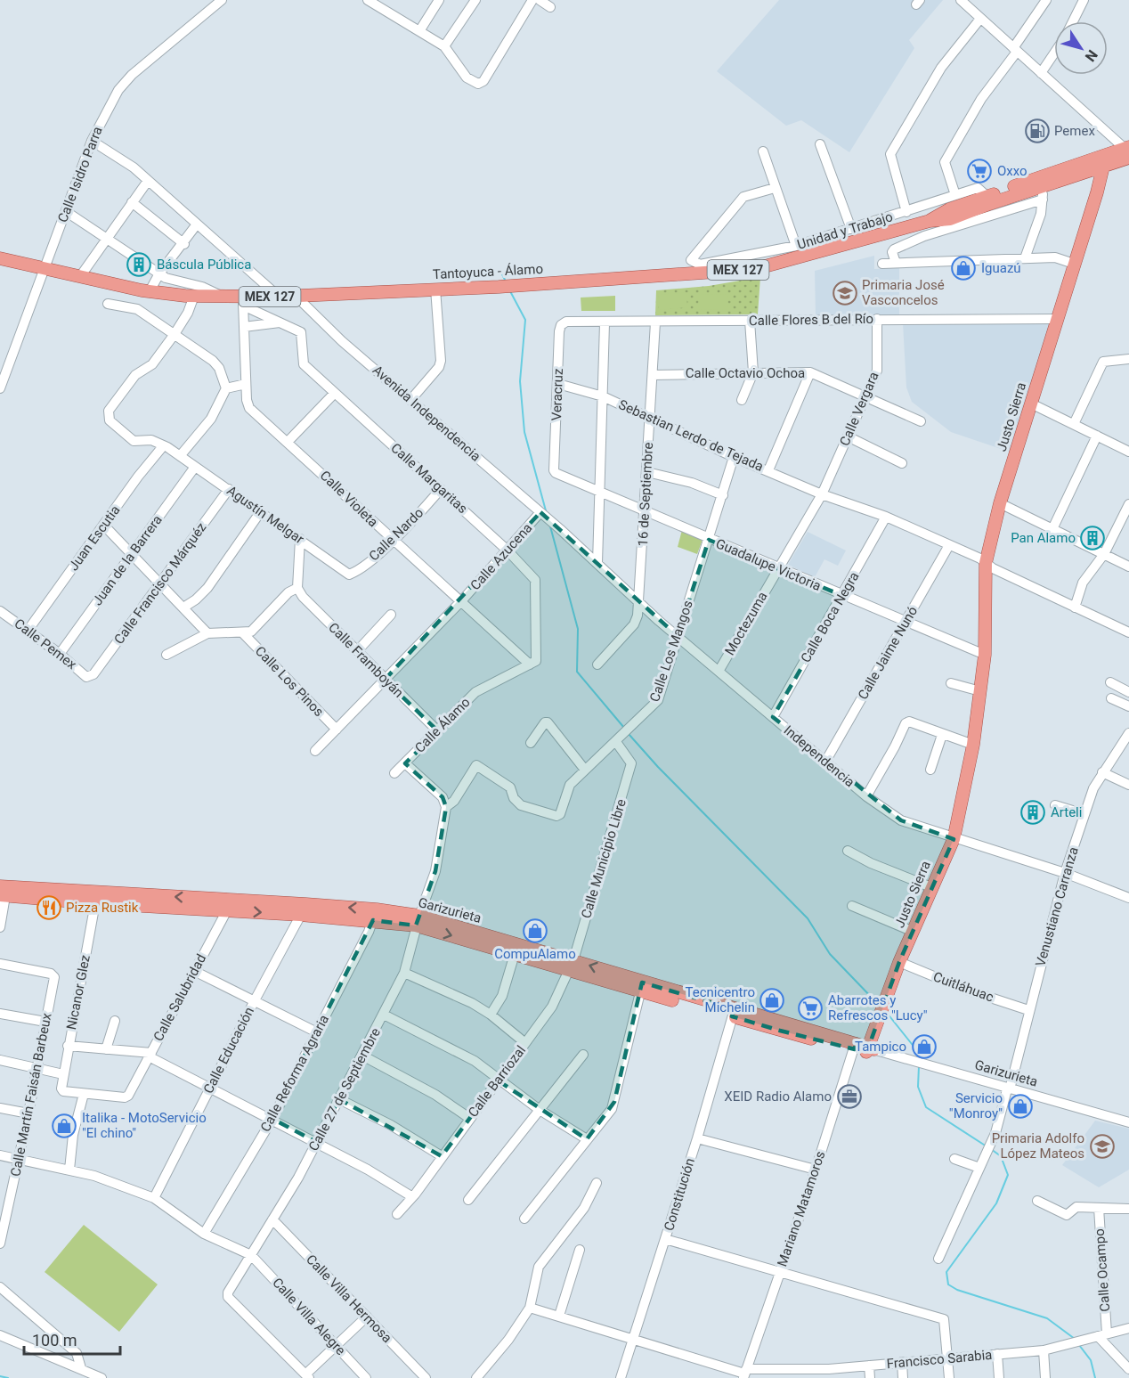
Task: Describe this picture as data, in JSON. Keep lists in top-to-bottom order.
{
  "streets": {
    "main road": [
      "MEX 127",
      "Tantoyuca - Álamo",
      "Justo Sierra",
      "Garizurieta"
    ],
    "street": [
      "Calle Isidro Parra",
      "Unidad y Trabajo",
      "Calle Flores B del Río",
      "Calle Octavio Ochoa",
      "Veracruz",
      "Calle Vergara",
      "Avenida Independencia",
      "Sebastian Lerdo de Tejada",
      "Calle Margaritas",
      "16 de Septiembre",
      "Calle Violeta",
      "Agustín Melgar",
      "Calle Nardo",
      "Juan Escutia",
      "Calle Azucena",
      "Juan de la Barrera",
      "Guadalupe Victoria",
      "Calle Francisco Márquéz",
      "Calle Boca Negra",
      "Moctezuma",
      "Calle Pemex",
      "Calle Los Mangos",
      "Calle Jaime Nunó",
      "Calle Framboyán",
      "Calle Los Pinos",
      "Calle Álamo",
      "Independencia",
      "Calle Municipio Libre",
      "Venustiano Carranza",
      "Cuitláhuac",
      "Nicanor Glez",
      "Calle Salubridad",
      "Calle Educación",
      "Calle Reforma Agraria",
      "Calle Barriozal",
      "Calle 27 de Septiembre",
      "Calle Martín Faisán Barbeux",
      "Constitución",
      "Mariano Matamoros",
      "Calle Ocampo",
      "Calle Villa Hermosa",
      "Calle Villa Alegre",
      "Francisco Sarabia"
    ]
  },
  "crossings": [
    ["Calle Isidro Parra", "MEX 127"],
    ["Calle Isidro Parra", "Tantoyuca - Álamo"],
    ["Unidad y Trabajo", "MEX 127"],
    ["Unidad y Trabajo", "Tantoyuca - Álamo"],
    ["MEX 127", "Tantoyuca - Álamo"],
    ["MEX 127", "Justo Sierra"],
    ["Tantoyuca - Álamo", "Avenida Independencia"],
    ["Tantoyuca - Álamo", "Calle Margaritas"],
    ["Tantoyuca - Álamo", "Calle Violeta"],
    ["Calle Flores B del Río", "Veracruz"],
    ["Calle Flores B del Río", "Calle Vergara"],
    ["Calle Flores B del Río", "Justo Sierra"],
    ["Calle Flores B del Río", "16 de Septiembre"],
    ["Calle Octavio Ochoa", "Calle Vergara"],
    ["Calle Octavio Ochoa", "16 de Septiembre"],
    ["Veracruz", "Sebastian Lerdo de Tejada"],
    ["Veracruz", "Guadalupe Victoria"],
    ["Calle Vergara", "Sebastian Lerdo de Tejada"],
    ["Calle Vergara", "Moctezuma"],
    ["Avenida Independencia", "Calle Azucena"],
    ["Avenida Independencia", "Independencia"],
    ["Justo Sierra", "Sebastian Lerdo de Tejada"],
    ["Justo Sierra", "Guadalupe Victoria"],
    ["Justo Sierra", "Independencia"],
    ["Justo Sierra", "Garizurieta"],
    ["Justo Sierra", "Cuitláhuac"],
    ["Sebastian Lerdo de Tejada", "16 de Septiembre"],
    ["Sebastian Lerdo de Tejada", "Calle Boca Negra"],
    ["Sebastian Lerdo de Tejada", "Moctezuma"],
    ["Sebastian Lerdo de Tejada", "Calle Los Mangos"],
    ["Sebastian Lerdo de Tejada", "Calle Jaime Nunó"],
    ["Calle Margaritas", "Calle Violeta"],
    ["Calle Margaritas", "Calle Nardo"],
    ["Calle Margaritas", "Calle Azucena"],
    ["Calle Margaritas", "Calle Álamo"],
    ["16 de Septiembre", "Guadalupe Victoria"],
    ["16 de Septiembre", "Independencia"],
    ["Calle Violeta", "Calle Nardo"],
    ["Calle Violeta", "Calle Azucena"],
    ["Calle Violeta", "Calle Álamo"],
    ["Agustín Melgar", "Calle Nardo"],
    ["Agustín Melgar", "Juan Escutia"],
    ["Agustín Melgar", "Juan de la Barrera"],
    ["Agustín Melgar", "Calle Francisco Márquéz"],
    ["Juan Escutia", "Calle Pemex"],
    ["Calle Azucena", "Calle Framboyán"],
    ["Calle Azucena", "Calle Los Pinos"],
    ["Juan de la Barrera", "Calle Pemex"],
    ["Guadalupe Victoria", "Calle Boca Negra"],
    ["Guadalupe Victoria", "Moctezuma"],
    ["Guadalupe Victoria", "Calle Los Mangos"],
    ["Guadalupe Victoria", "Calle Jaime Nunó"],
    ["Calle Francisco Márquéz", "Calle Pemex"],
    ["Calle Boca Negra", "Independencia"],
    ["Moctezuma", "Independencia"],
    ["Calle Los Mangos", "Independencia"],
    ["Calle Los Mangos", "Calle Municipio Libre"],
    ["Calle Los Mangos", "Calle 27 de Septiembre"],
    ["Calle Jaime Nunó", "Independencia"],
    ["Calle Framboyán", "Calle Álamo"],
    ["Independencia", "Venustiano Carranza"],
    ["Calle Municipio Libre", "Garizurieta"],
    ["Calle Municipio Libre", "Calle Barriozal"],
    ["Venustiano Carranza", "Garizurieta"],
    ["Venustiano Carranza", "Cuitláhuac"],
    ["Garizurieta", "Nicanor Glez"],
    ["Garizurieta", "Calle Salubridad"],
    ["Garizurieta", "Calle Educación"],
    ["Garizurieta", "Calle Reforma Agraria"],
    ["Garizurieta", "Calle Barriozal"],
    ["Garizurieta", "Calle 27 de Septiembre"],
    ["Garizurieta", "Constitución"],
    ["Garizurieta", "Mariano Matamoros"],
    ["Nicanor Glez", "Calle Salubridad"],
    ["Calle 27 de Septiembre", "Calle Villa Hermosa"],
    ["Calle 27 de Septiembre", "Calle Villa Alegre"],
    ["Constitución", "Francisco Sarabia"],
    ["Mariano Matamoros", "Francisco Sarabia"],
    ["Calle Ocampo", "Francisco Sarabia"]
  ],
  "places": {
    "fuel station": ["Pemex"],
    "supermarket": ["Oxxo", "Abarrotes y Refrescos \"Lucy\""],
    "building": ["Báscula Pública", "Pan Alamo", "Arteli"],
    "shop": [
      "Iguazú",
      "CompuAlamo",
      "Tecnicentro Michelin",
      "Tampico",
      "Servicio \"Monroy\"",
      "Italika - MotoServicio \"El chino\""
    ],
    "school or university": ["Primaria José Vasconcelos", "Primaria Adolfo López Mateos"],
    "restaurant": ["Pizza Rustik"],
    "office": ["XEID Radio Alamo"]
  },
  "scale_bar": "100 m",
  "north": "bottom right"
}
